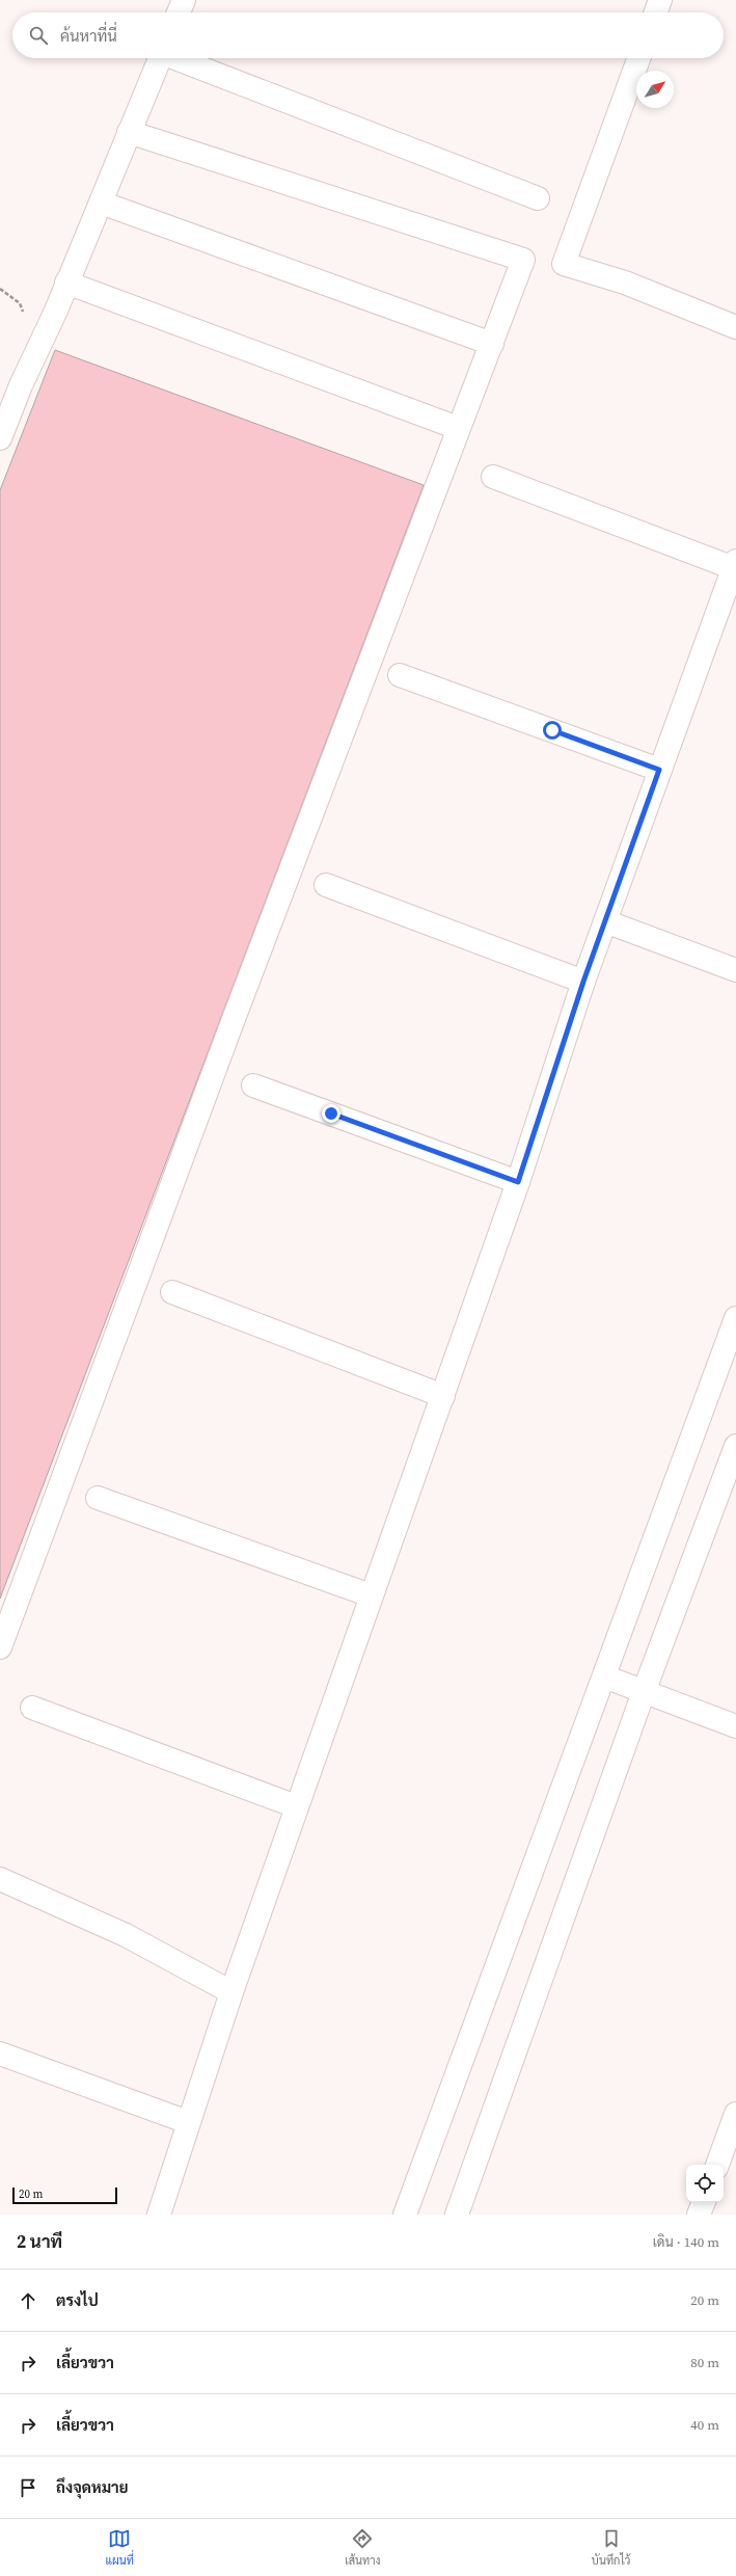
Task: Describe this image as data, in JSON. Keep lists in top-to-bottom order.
{
  "scale_bar": "20 m",
  "north": "top right",
  "page": {
    "search": "ค้นหาที่นี่",
    "scale": "20 m",
    "heading": ["2 นาที", "เดิน · 140 m"],
    "list": [
      ["ตรงไป", "20 m"],
      ["เลี้ยวขวา", "80 m"],
      ["เลี้ยวขวา", "40 m"],
      "ถึงจุดหมาย"
    ],
    "nav": ["แผนที่", "เส้นทาง", "บันทึกไว้"]
  }
}
